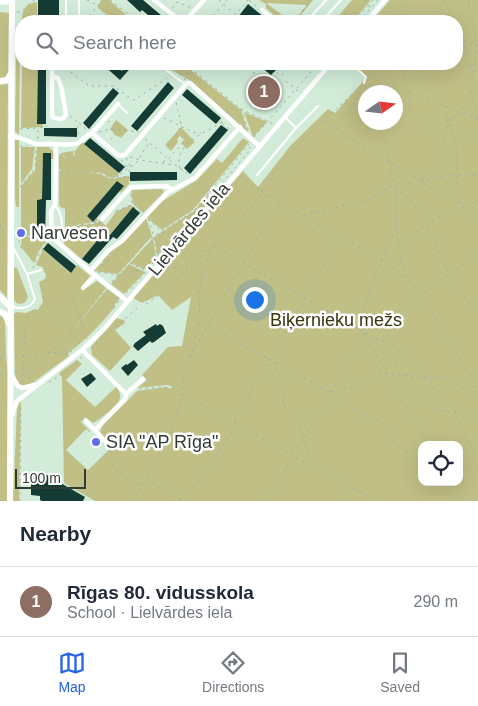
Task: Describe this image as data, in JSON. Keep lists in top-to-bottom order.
{
  "streets": {
    "street": ["Lielvārdes iela"]
  },
  "parks": ["Biķernieku mežs"],
  "places": ["Narvesen", "SIA \"AP Rīga\""],
  "scale_bar": "100 m",
  "north": "right",
  "page": {
    "search": "Search here",
    "pins": "1",
    "scale": "100 m",
    "heading": "Nearby",
    "list": [
      {
        "mark": "1",
        "name": "Rīgas 80. vidusskola",
        "note": "School · Lielvārdes iela",
        "value": "290 m"
      }
    ],
    "nav": ["Map", "Directions", "Saved"]
  }
}
